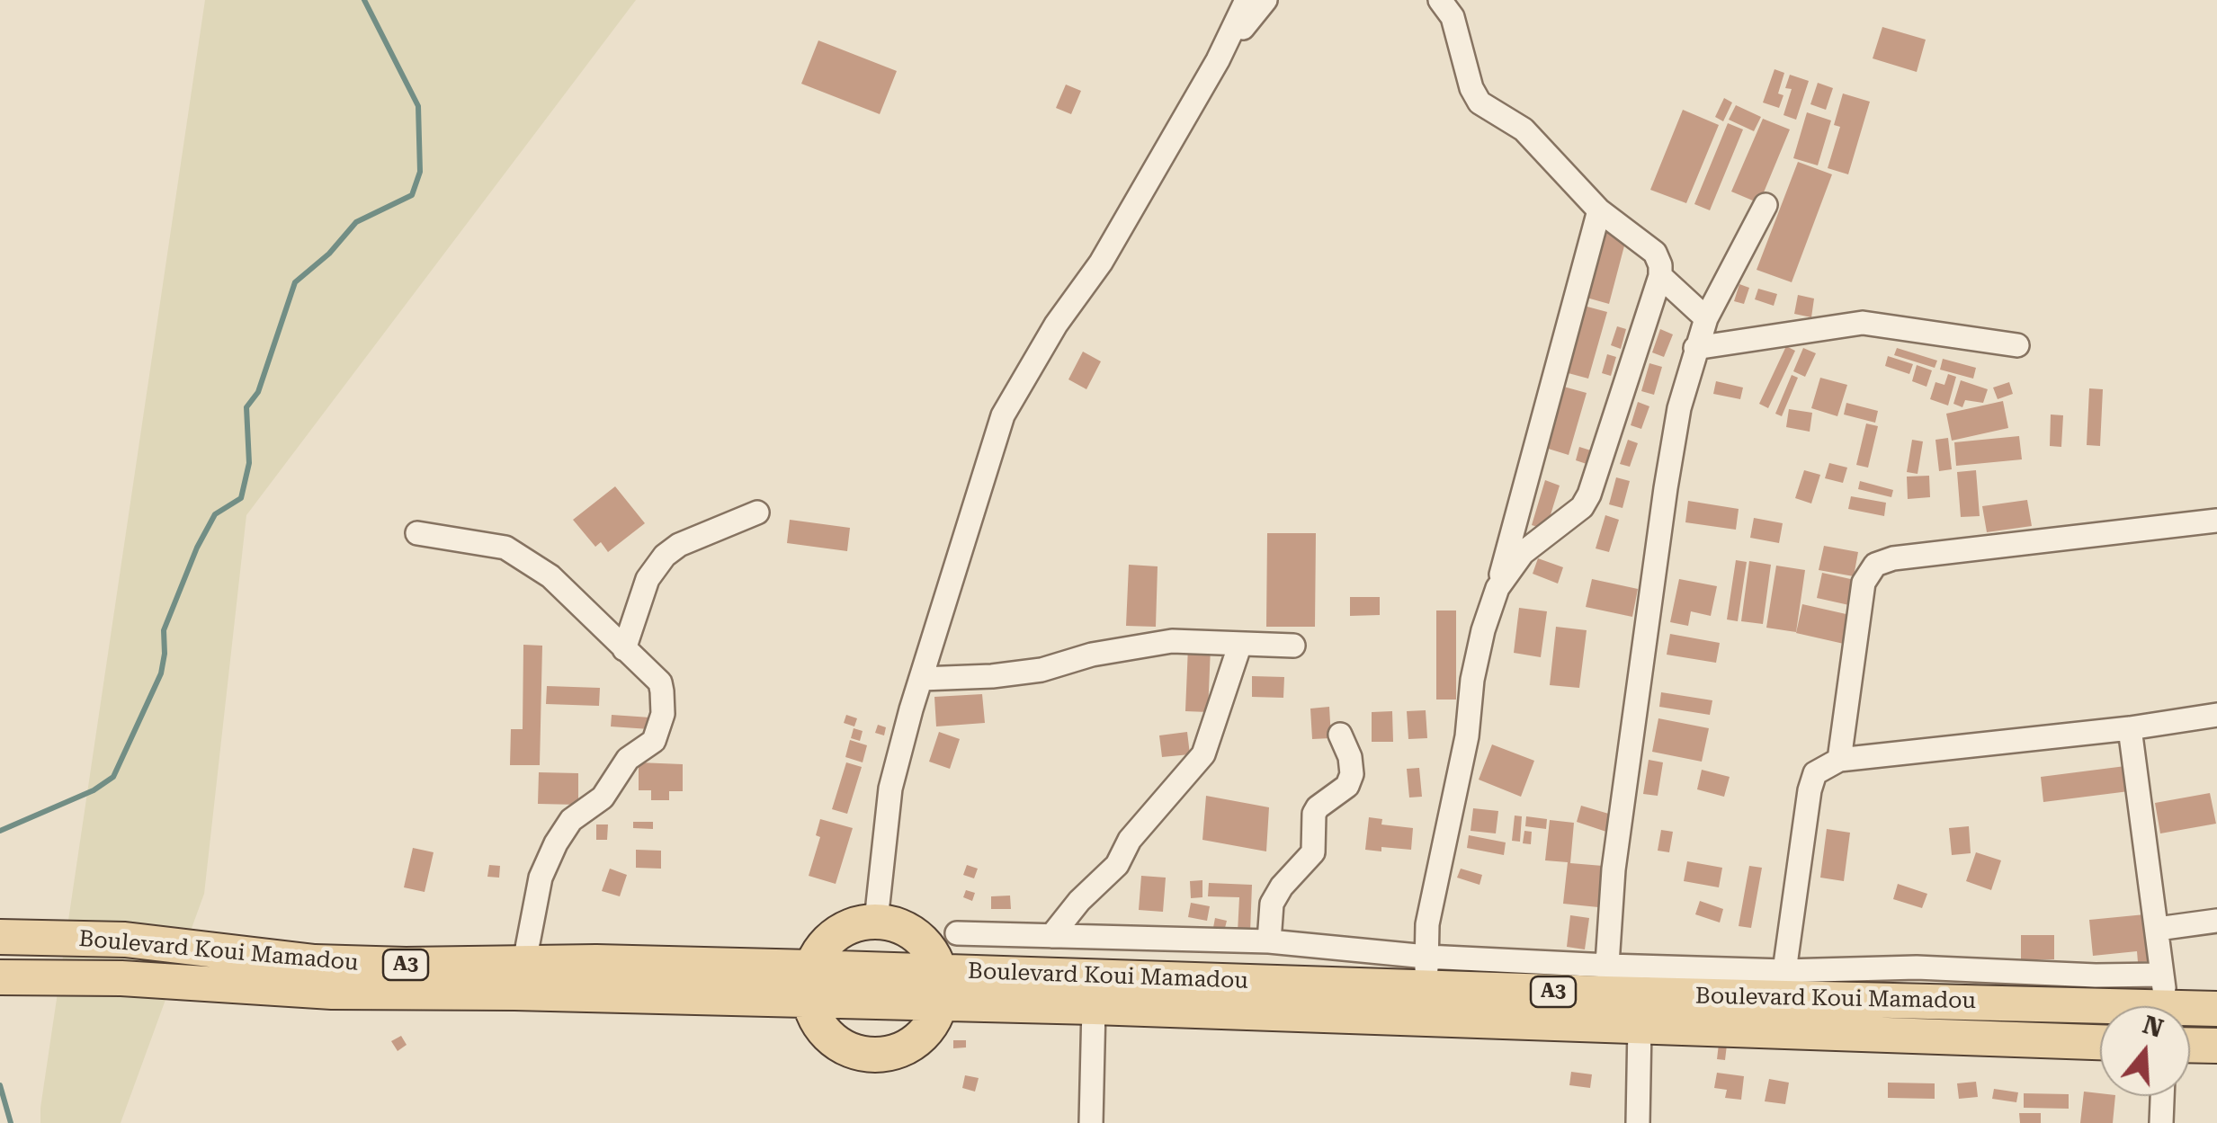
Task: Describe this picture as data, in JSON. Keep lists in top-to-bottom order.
{
  "streets": {
    "main road": ["Boulevard Koui Mamadou", "A3"]
  },
  "north": "top"
}
